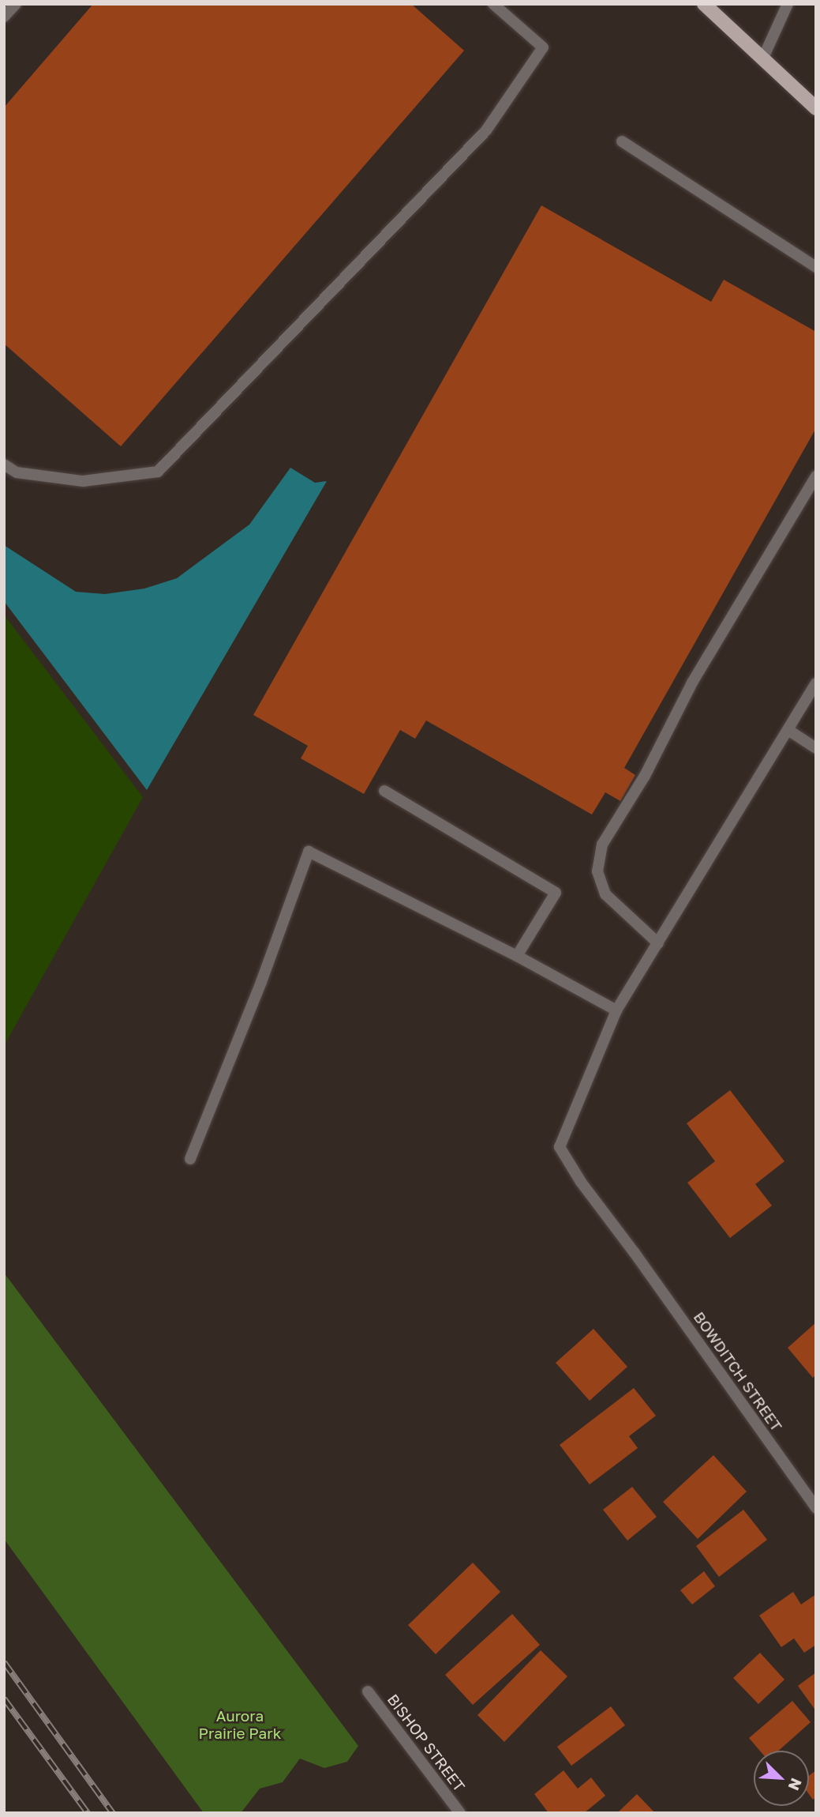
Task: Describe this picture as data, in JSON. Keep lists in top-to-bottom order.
{
  "streets": {
    "street": ["BOWDITCH STREET", "BISHOP STREET"]
  },
  "parks": ["Aurora Prairie Park"],
  "north": "bottom right"
}
